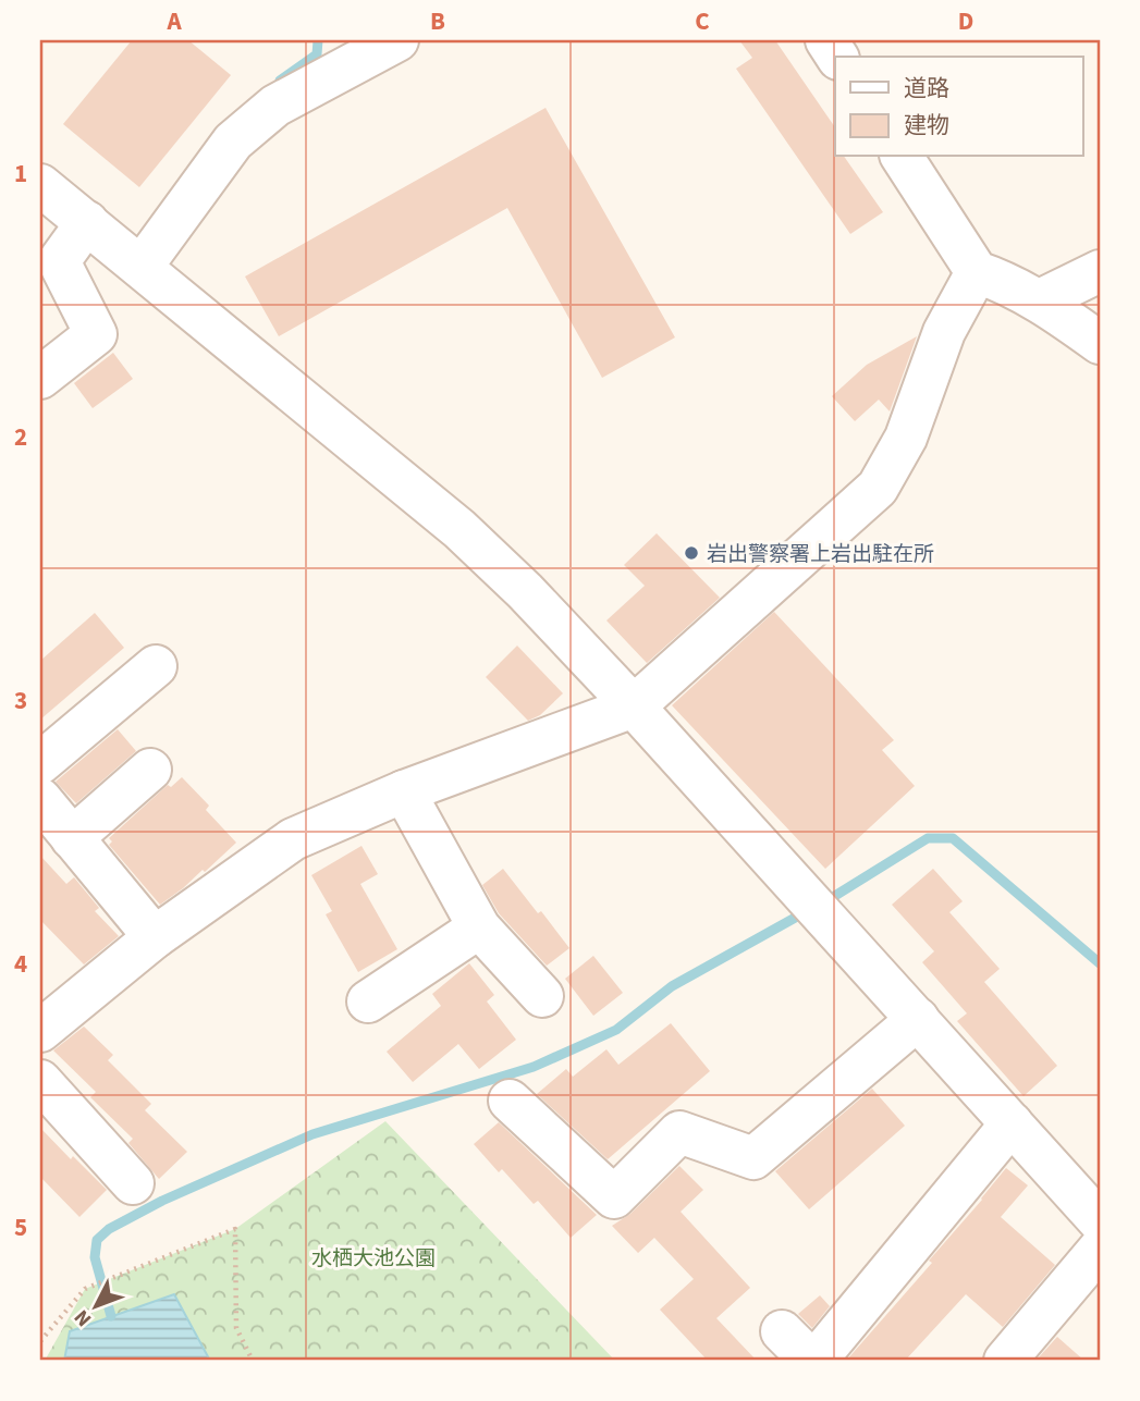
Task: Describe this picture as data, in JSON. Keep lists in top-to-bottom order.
{
  "parks": ["水栖大池公園"],
  "places": ["岩出警察署上岩出駐在所"],
  "legend": ["道路", "建物"],
  "north": "bottom left",
  "grid": {
    "columns": [
      "A",
      "B",
      "C",
      "D"
    ],
    "rows": [
      "1",
      "2",
      "3",
      "4",
      "5"
    ]
  }
}
